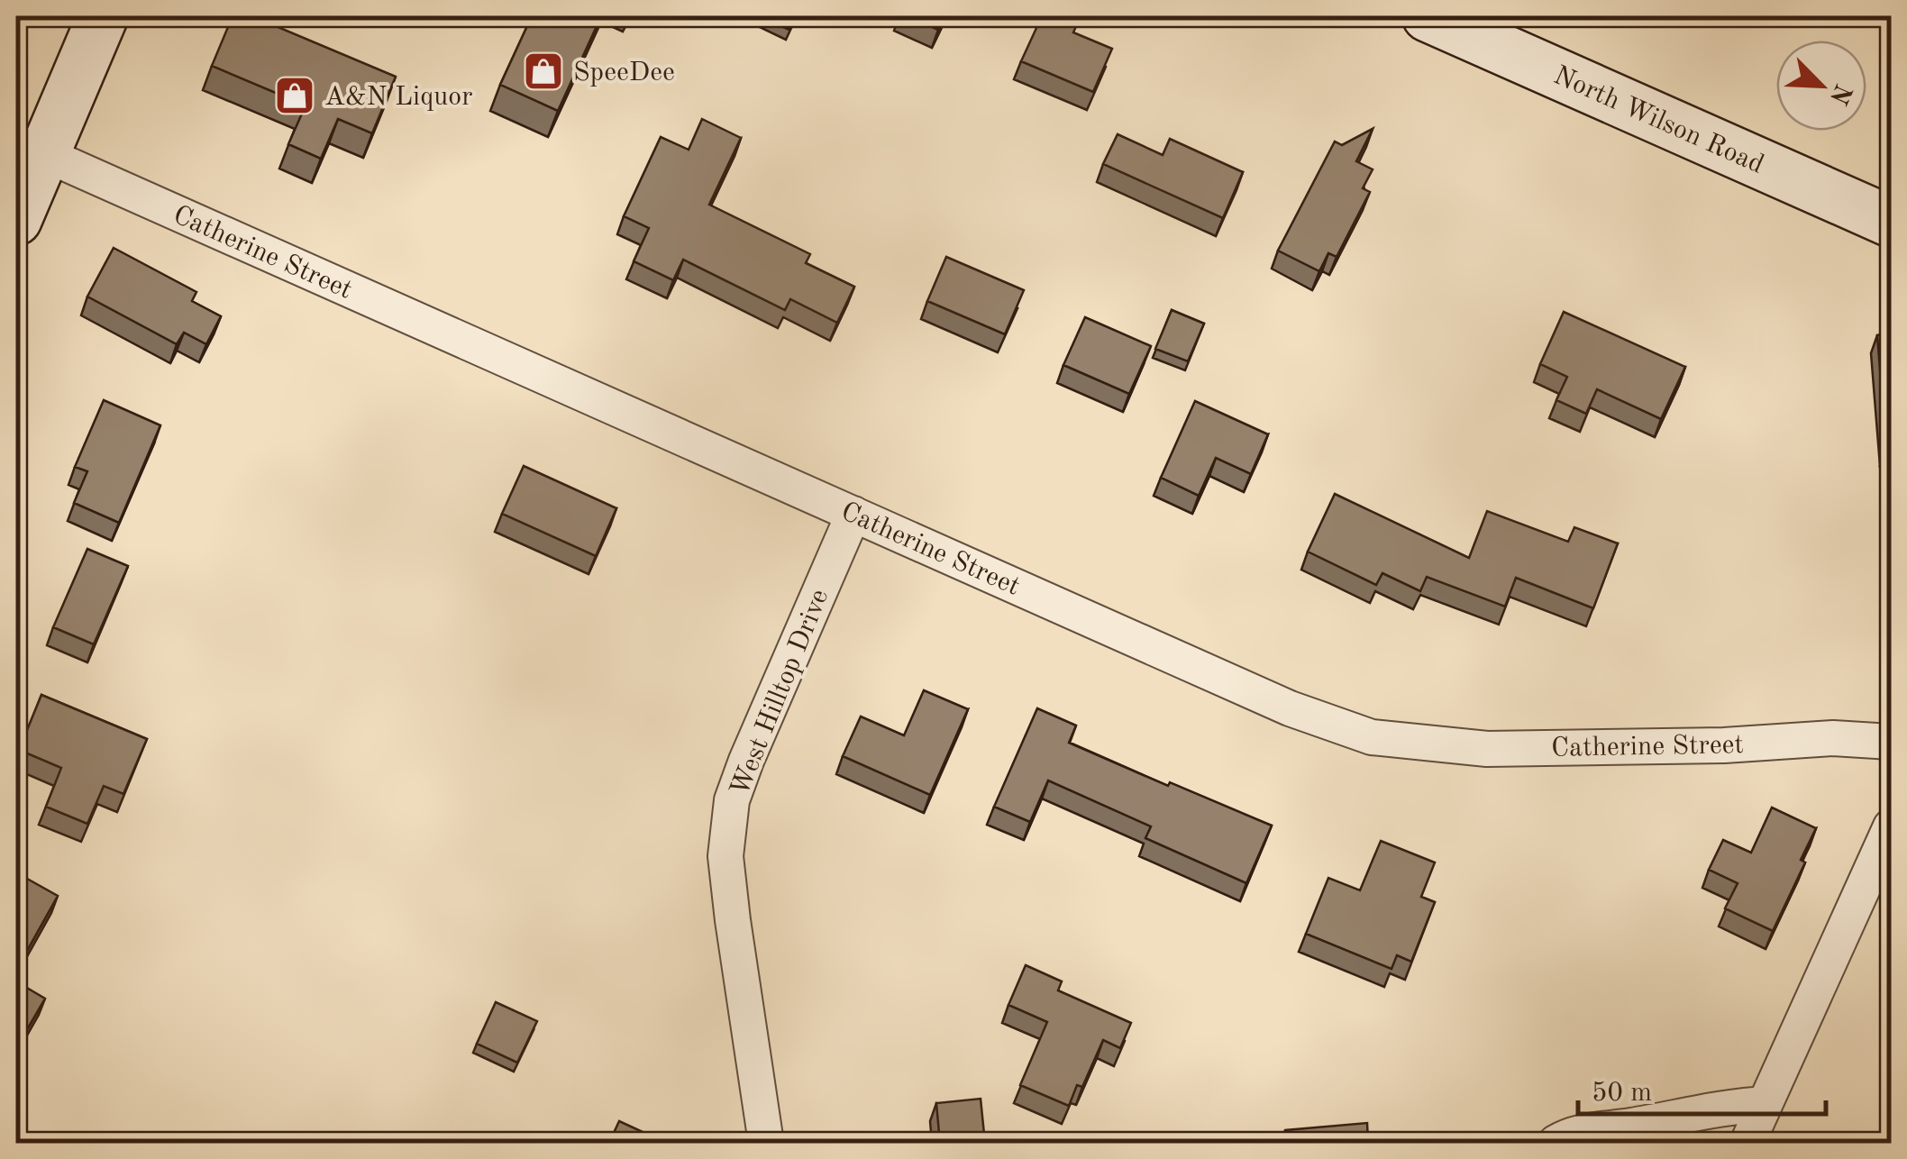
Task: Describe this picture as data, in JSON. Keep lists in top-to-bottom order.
{
  "streets": {
    "street": ["North Wilson Road", "Catherine Street", "West Hilltop Drive"]
  },
  "crossings": [
    ["Catherine Street", "West Hilltop Drive"]
  ],
  "places": {
    "shop": ["SpeeDee", "A&N Liquor"]
  },
  "scale_bar": "50 m",
  "north": "bottom right"
}
